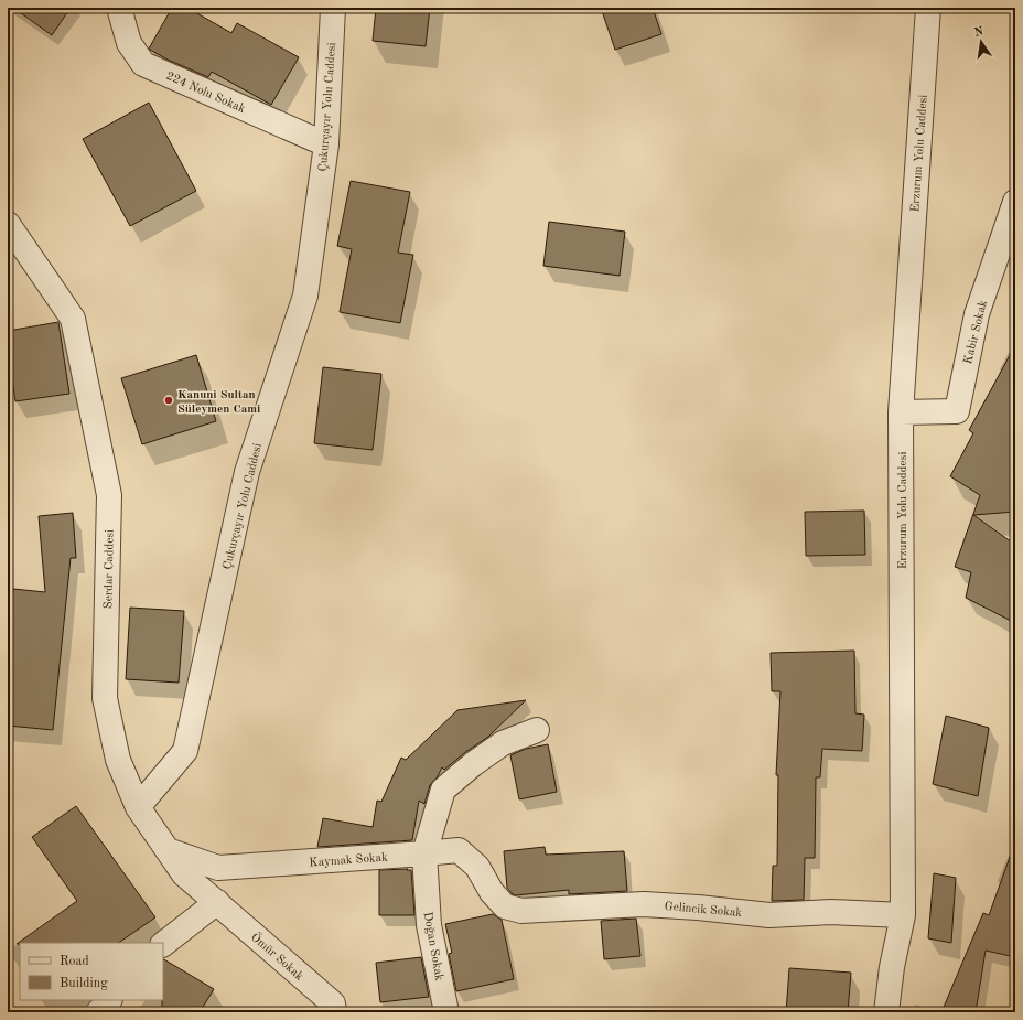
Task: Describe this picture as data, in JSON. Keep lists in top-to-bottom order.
{
  "streets": {
    "street": [
      "224 Nolu Sokak",
      "Çukurçayır Yolu Caddesi",
      "Erzurum Yolu Caddesi",
      "Kabir Sokak",
      "Serdar Caddesi",
      "Kaymak Sokak",
      "Gelincik Sokak",
      "Doğan Sokak",
      "Ömür Sokak"
    ]
  },
  "crossings": [
    ["224 Nolu Sokak", "Çukurçayır Yolu Caddesi"],
    ["Çukurçayır Yolu Caddesi", "Serdar Caddesi"],
    ["Erzurum Yolu Caddesi", "Kabir Sokak"],
    ["Erzurum Yolu Caddesi", "Gelincik Sokak"],
    ["Serdar Caddesi", "Kaymak Sokak"],
    ["Serdar Caddesi", "Ömür Sokak"],
    ["Kaymak Sokak", "Gelincik Sokak"],
    ["Kaymak Sokak", "Doğan Sokak"]
  ],
  "places": ["Kanuni Sultan Süleymen Cami"],
  "legend": ["Road", "Building"],
  "north": "top"
}
